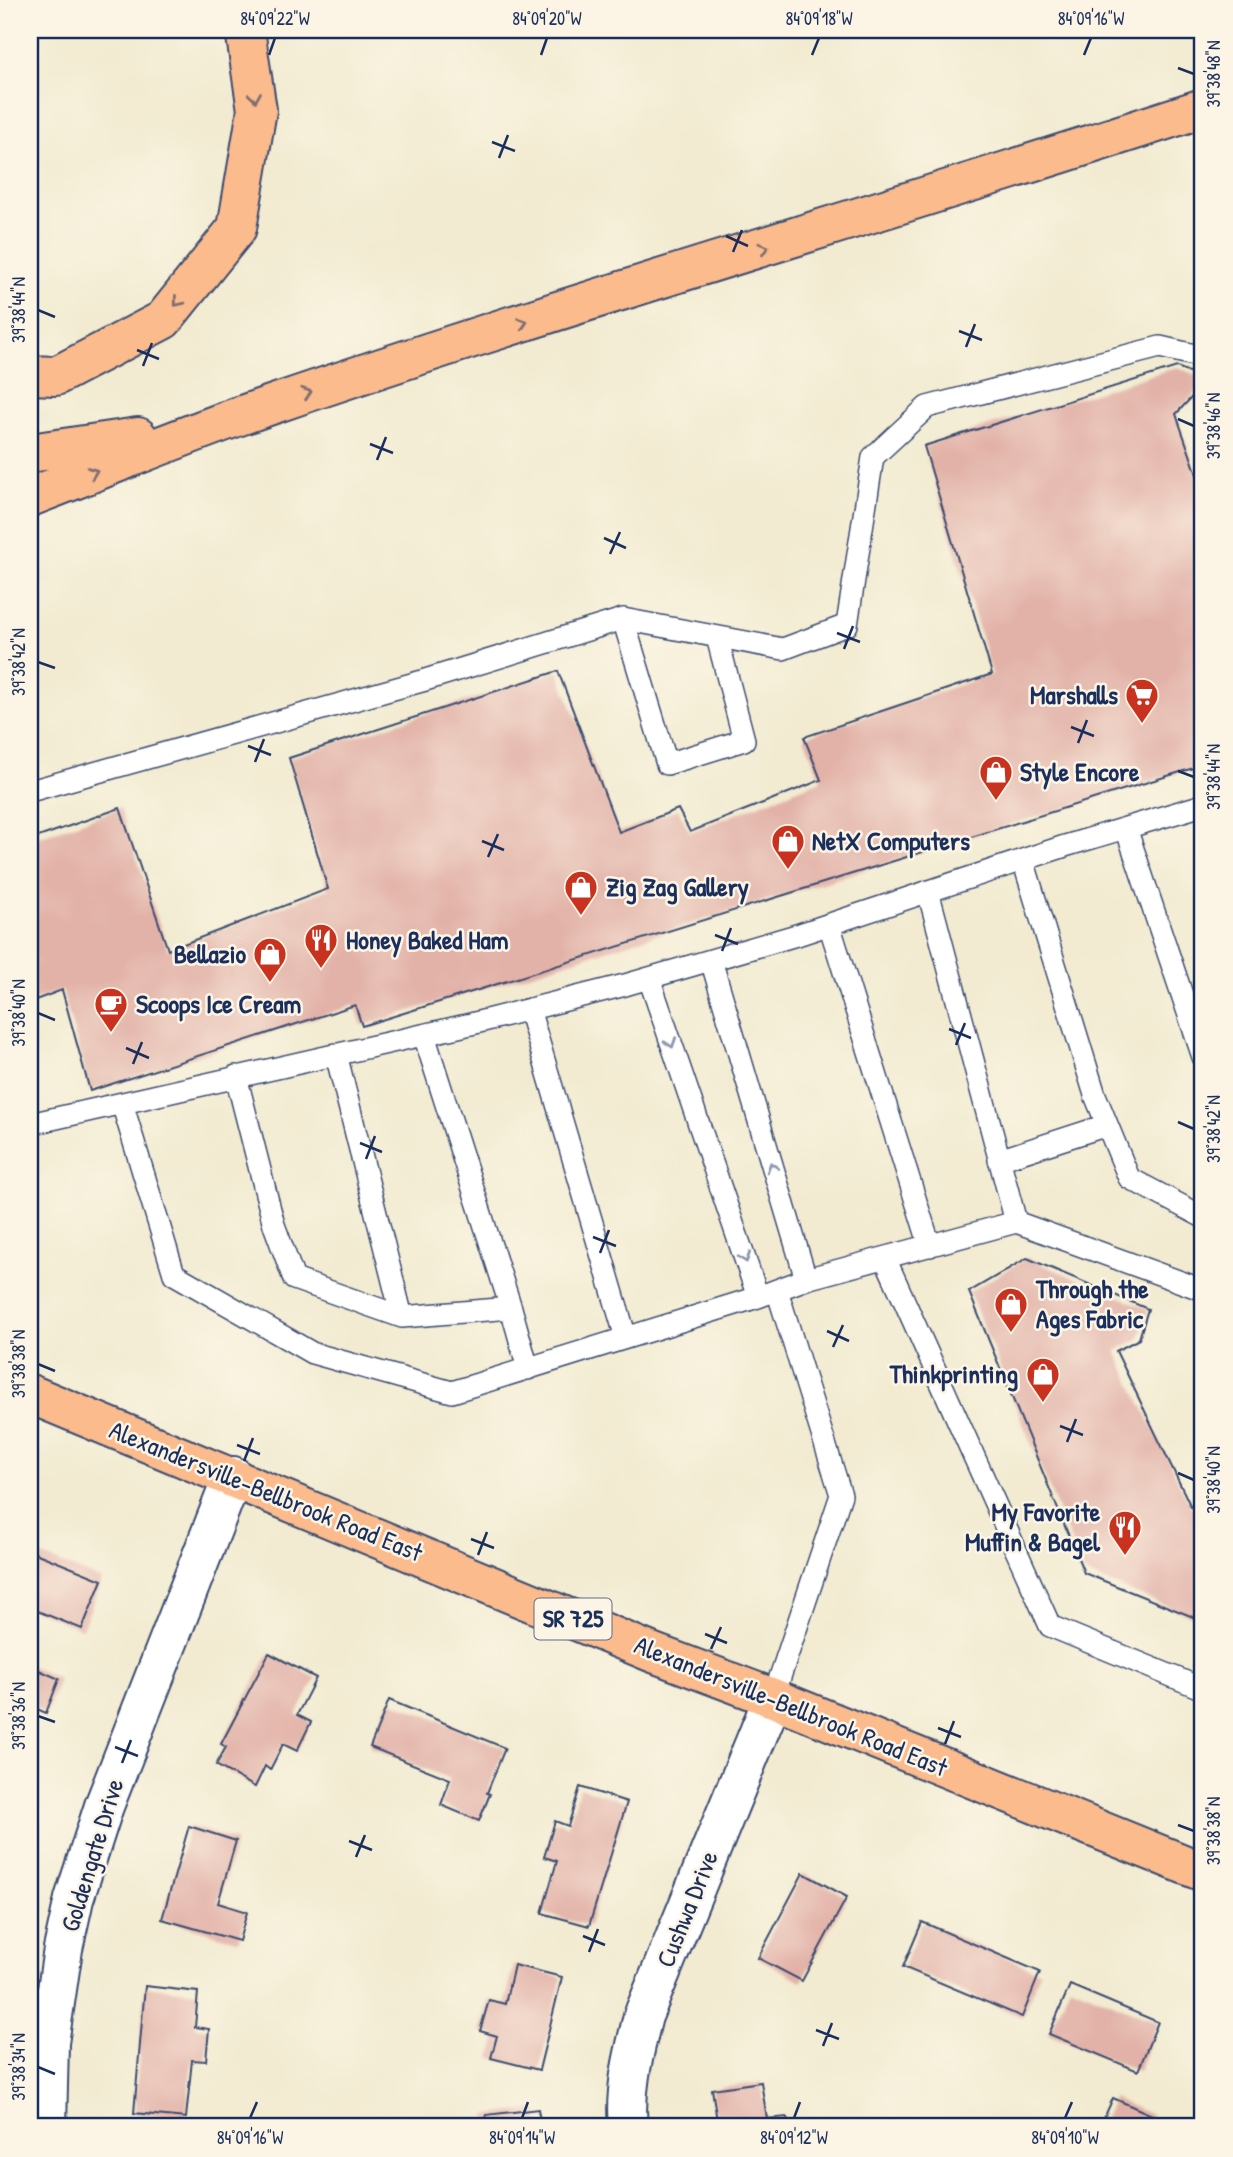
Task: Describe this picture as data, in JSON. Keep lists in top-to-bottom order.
{
  "streets": {
    "main road": ["Alexandersville-Bellbrook Road East", "SR 725"],
    "street": ["Goldengate Drive", "Cushwa Drive"]
  },
  "crossings": [
    ["Alexandersville-Bellbrook Road East", "Goldengate Drive"],
    ["Alexandersville-Bellbrook Road East", "Cushwa Drive"]
  ],
  "places": {
    "supermarket": ["Marshalls"],
    "shop": [
      "Style Encore",
      "NetX Computers",
      "Zig Zag Gallery",
      "Bellazio",
      "Through the Ages Fabric",
      "Thinkprinting"
    ],
    "restaurant": ["Honey Baked Ham", "My Favorite Muffin & Bagel"],
    "cafe": ["Scoops Ice Cream"]
  },
  "coordinates": [
    "84°09'22\"W",
    "84°09'20\"W",
    "84°09'18\"W",
    "84°09'16\"W",
    "39°38'48\"N",
    "39°38'44\"N",
    "39°38'46\"N",
    "39°38'42\"N",
    "39°38'40\"N",
    "39°38'38\"N",
    "39°38'36\"N",
    "39°38'34\"N",
    "84°09'14\"W",
    "84°09'12\"W",
    "84°09'10\"W"
  ]
}
